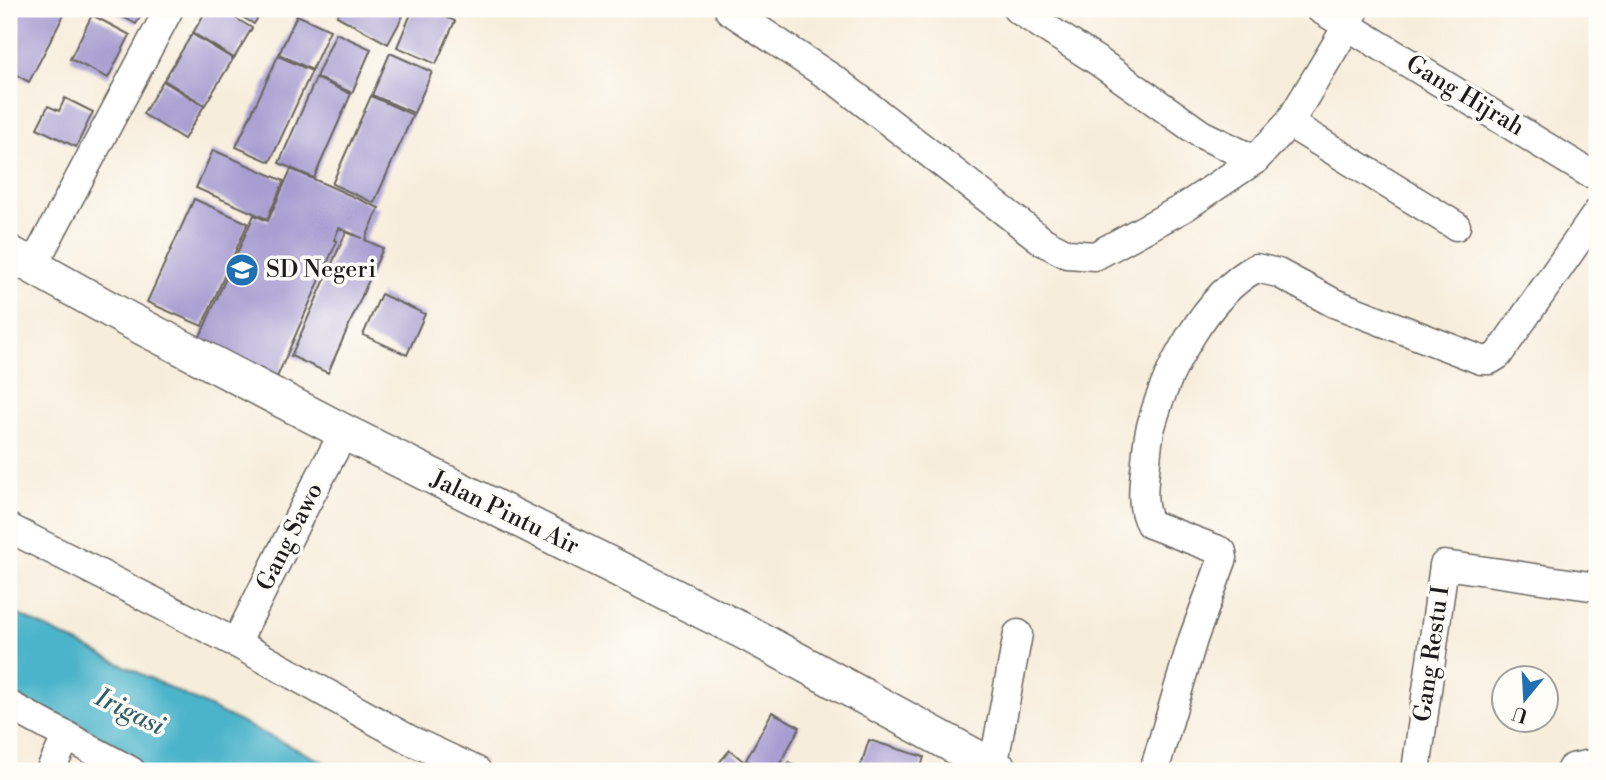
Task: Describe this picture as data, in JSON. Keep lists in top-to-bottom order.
{
  "streets": {
    "street": [
      "Gang Hijrah",
      "Jalan Pintu Air",
      "Gang Sawo",
      "Gang Restu I"
    ]
  },
  "crossings": [
    ["Jalan Pintu Air", "Gang Sawo"]
  ],
  "water": ["Irigasi"],
  "places": {
    "school or university": ["SD Negeri"]
  },
  "north": "bottom"
}
